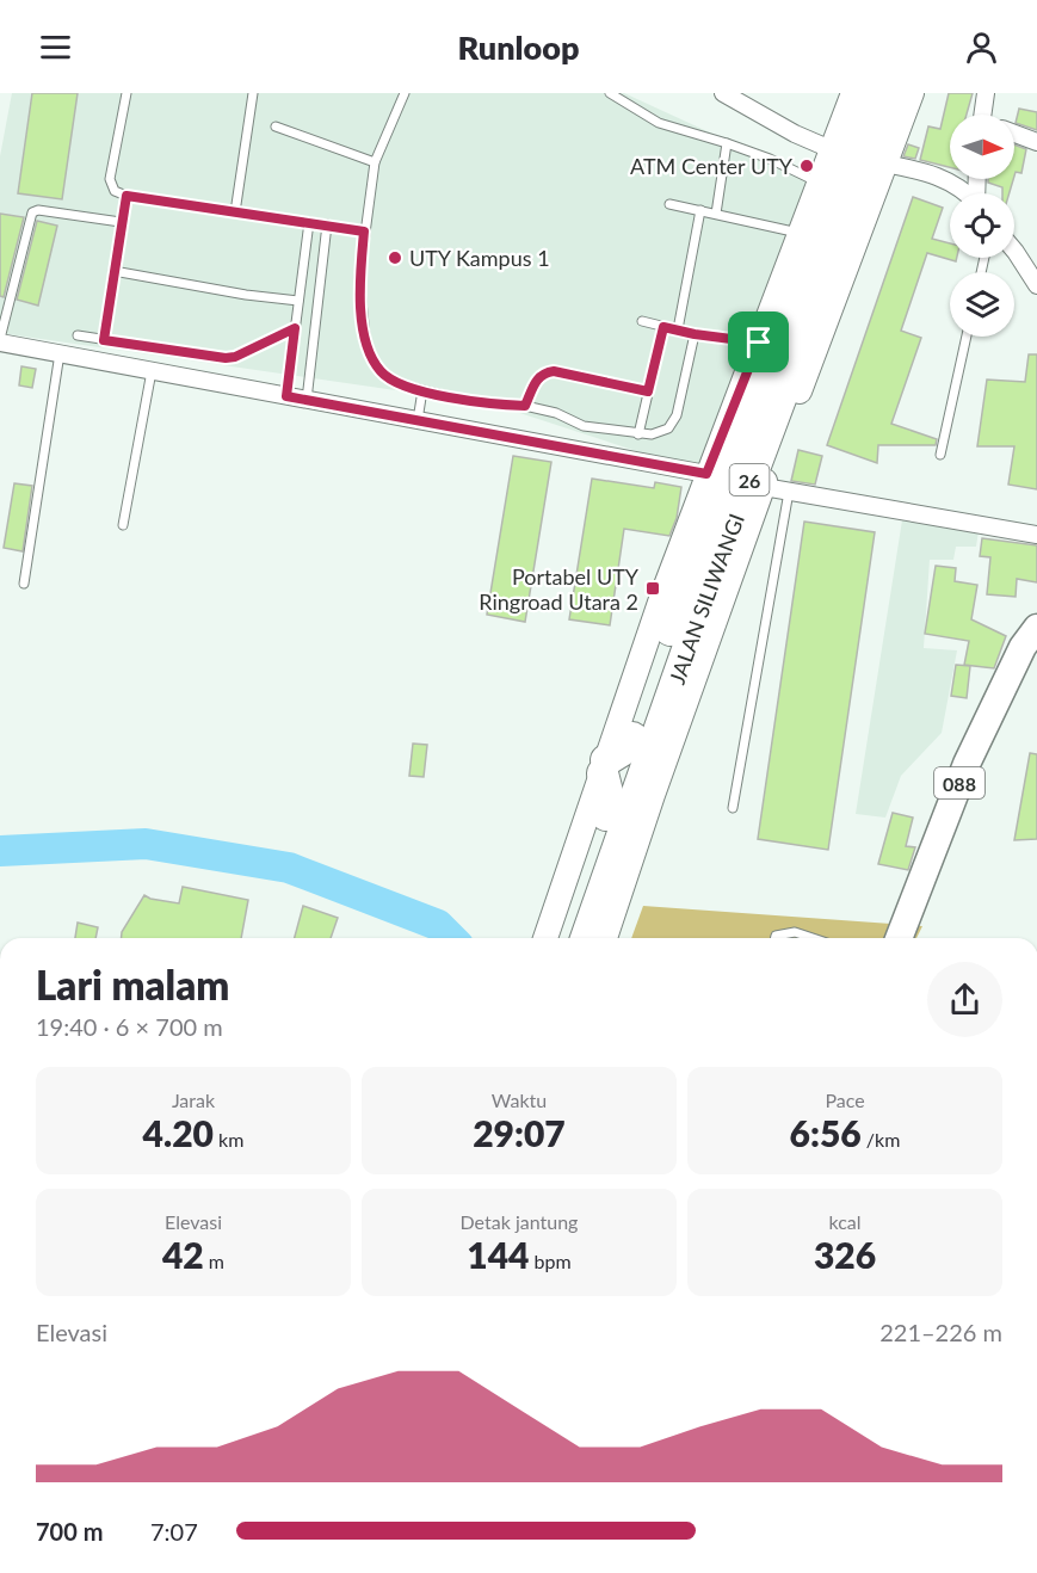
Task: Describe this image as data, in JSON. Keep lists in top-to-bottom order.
{
  "streets": {
    "highway": ["26", "JALAN SILIWANGI"],
    "main road": ["088"]
  },
  "crossings": [
    ["26", "JALAN SILIWANGI"]
  ],
  "places": {
    "other": ["ATM Center UTY", "UTY Kampus 1"],
    "transit": ["Portabel UTY Ringroad Utara 2"]
  },
  "north": "right",
  "page": {
    "header": "Runloop",
    "heading": ["Lari malam", "19:40 · 6 × 700 m"],
    "stats": [
      ["Jarak", "4.20 km"],
      ["Waktu", "29:07"],
      ["Pace", "6:56 /km"],
      ["Elevasi", "42 m"],
      ["Detak jantung", "144 bpm"],
      ["kcal", "326"]
    ],
    "chart": ["Elevasi", "221–226 m"],
    "list": [
      {
        "name": "700 m",
        "note": "7:07"
      }
    ]
  }
}
